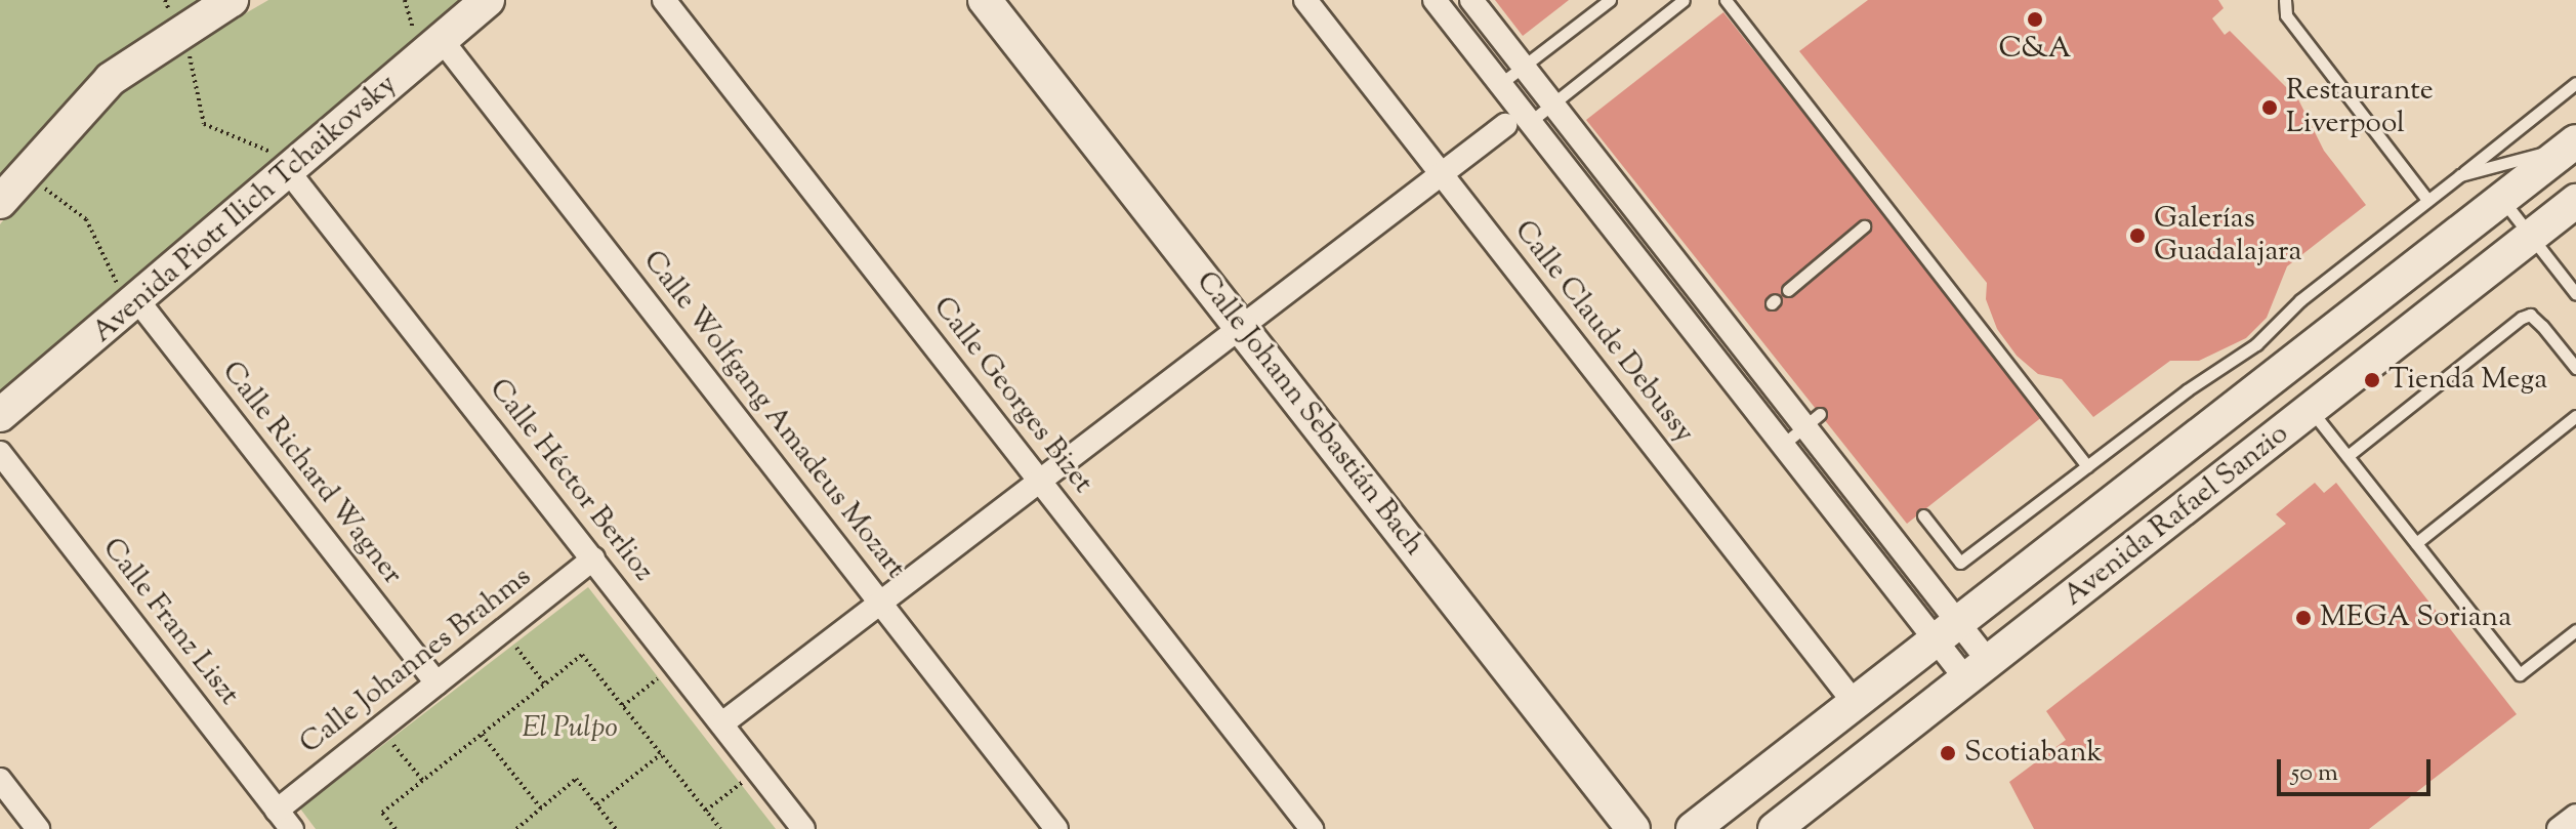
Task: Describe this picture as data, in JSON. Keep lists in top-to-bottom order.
{
  "streets": {
    "main road": ["Avenida Piotr Ilich Tchaikovsky", "Calle Johann Sebastián Bach", "Avenida Rafael Sanzio"],
    "street": [
      "Calle Claude Debussy",
      "Calle Georges Bizet",
      "Calle Wolfgang Amadeus Mozart",
      "Calle Richard Wagner",
      "Calle Héctor Berlioz",
      "Calle Franz Liszt",
      "Calle Johannes Brahms"
    ]
  },
  "crossings": [
    ["Avenida Piotr Ilich Tchaikovsky", "Calle Wolfgang Amadeus Mozart"],
    ["Avenida Piotr Ilich Tchaikovsky", "Calle Richard Wagner"],
    ["Avenida Piotr Ilich Tchaikovsky", "Calle Héctor Berlioz"],
    ["Calle Claude Debussy", "Avenida Rafael Sanzio"],
    ["Calle Richard Wagner", "Calle Johannes Brahms"],
    ["Calle Héctor Berlioz", "Calle Johannes Brahms"],
    ["Calle Franz Liszt", "Calle Johannes Brahms"]
  ],
  "parks": ["El Pulpo"],
  "places": [
    "C&A",
    "Restaurante Liverpool",
    "Galerías Guadalajara",
    "Tienda Mega",
    "MEGA Soriana",
    "Scotiabank"
  ],
  "scale_bar": "50 m"
}
